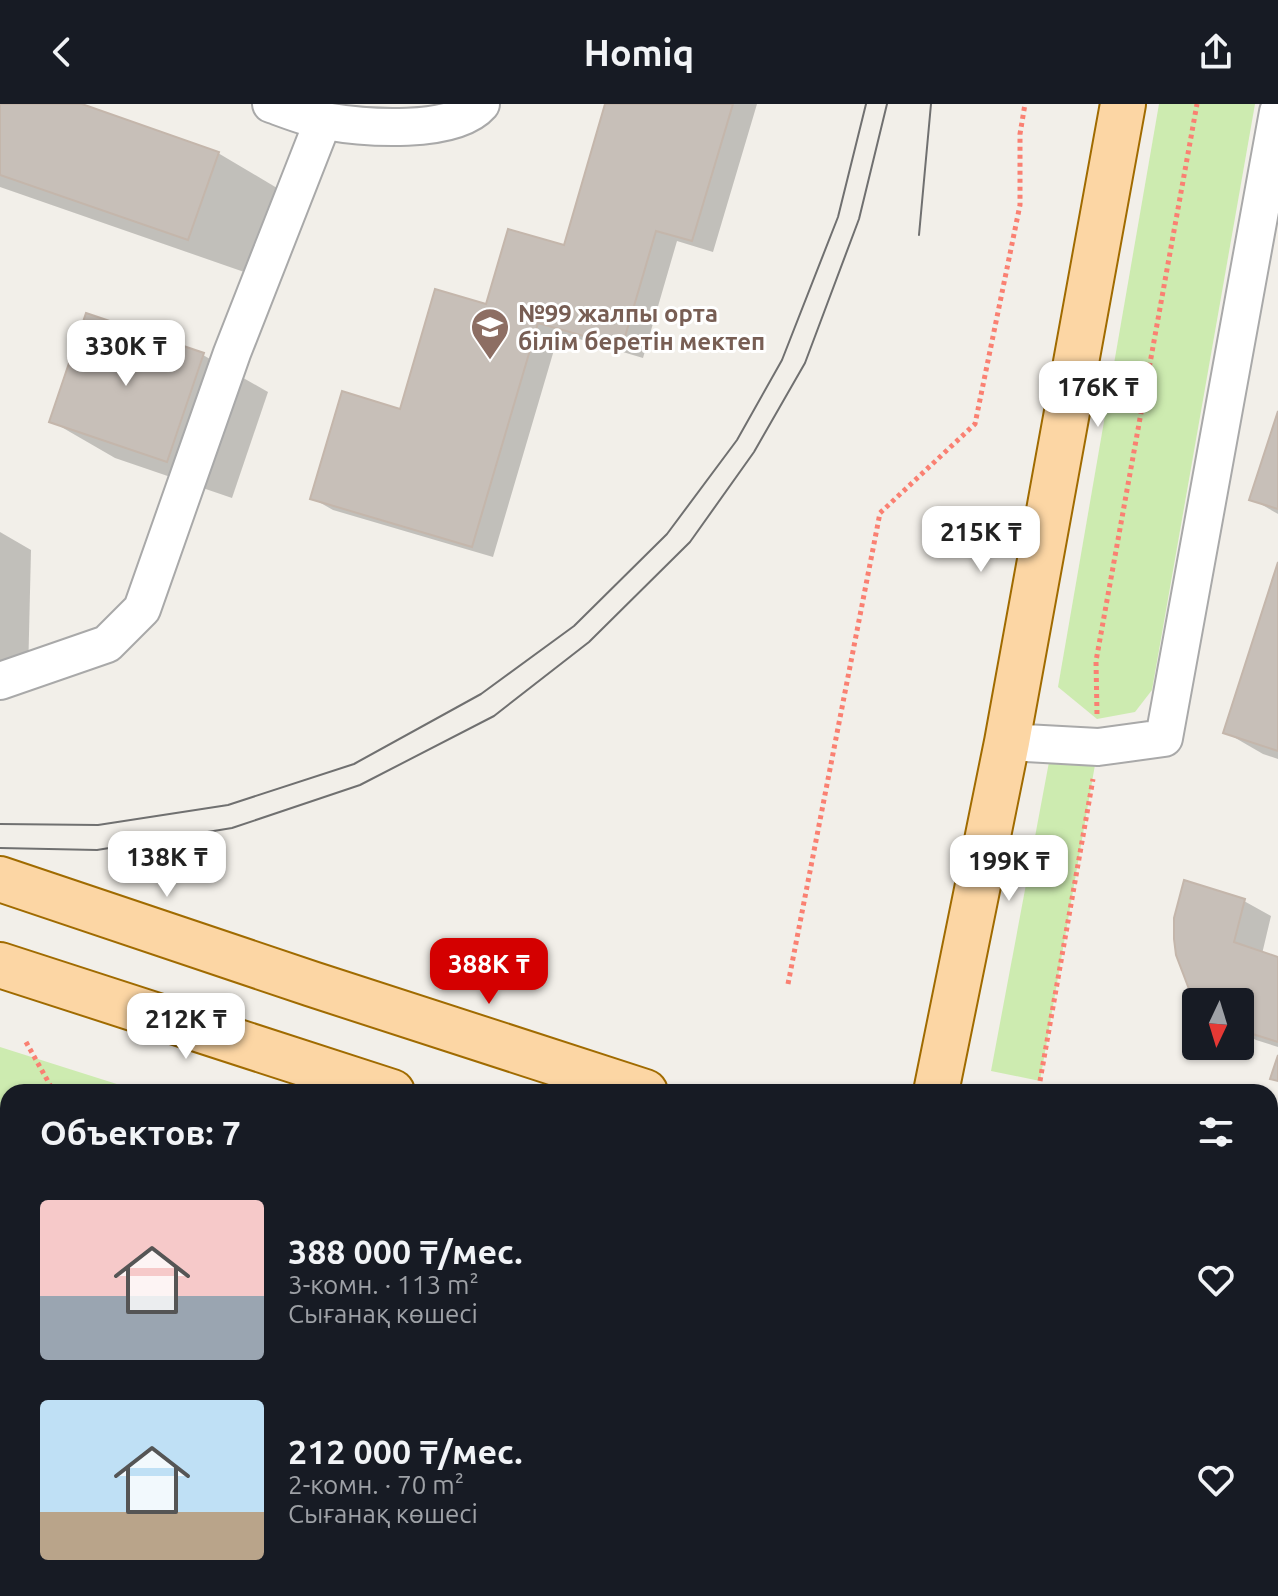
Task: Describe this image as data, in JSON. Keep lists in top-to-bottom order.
{
  "places": {
    "school or university": ["№99 жалпы орта білім беретін мектеп"]
  },
  "north": "bottom",
  "page": {
    "header": "Homiq",
    "price": [
      "330K ₸",
      "176K ₸",
      "215K ₸",
      "138K ₸",
      "199K ₸",
      "388K ₸",
      "212K ₸"
    ],
    "heading": "Объектов: 7",
    "list": [
      {
        "name": "388 000 ₸/мес.",
        "note": "3-комн. · 113 m² · Сығанақ көшесі"
      },
      {
        "name": "212 000 ₸/мес.",
        "note": "2-комн. · 70 m² · Сығанақ көшесі"
      }
    ]
  }
}
